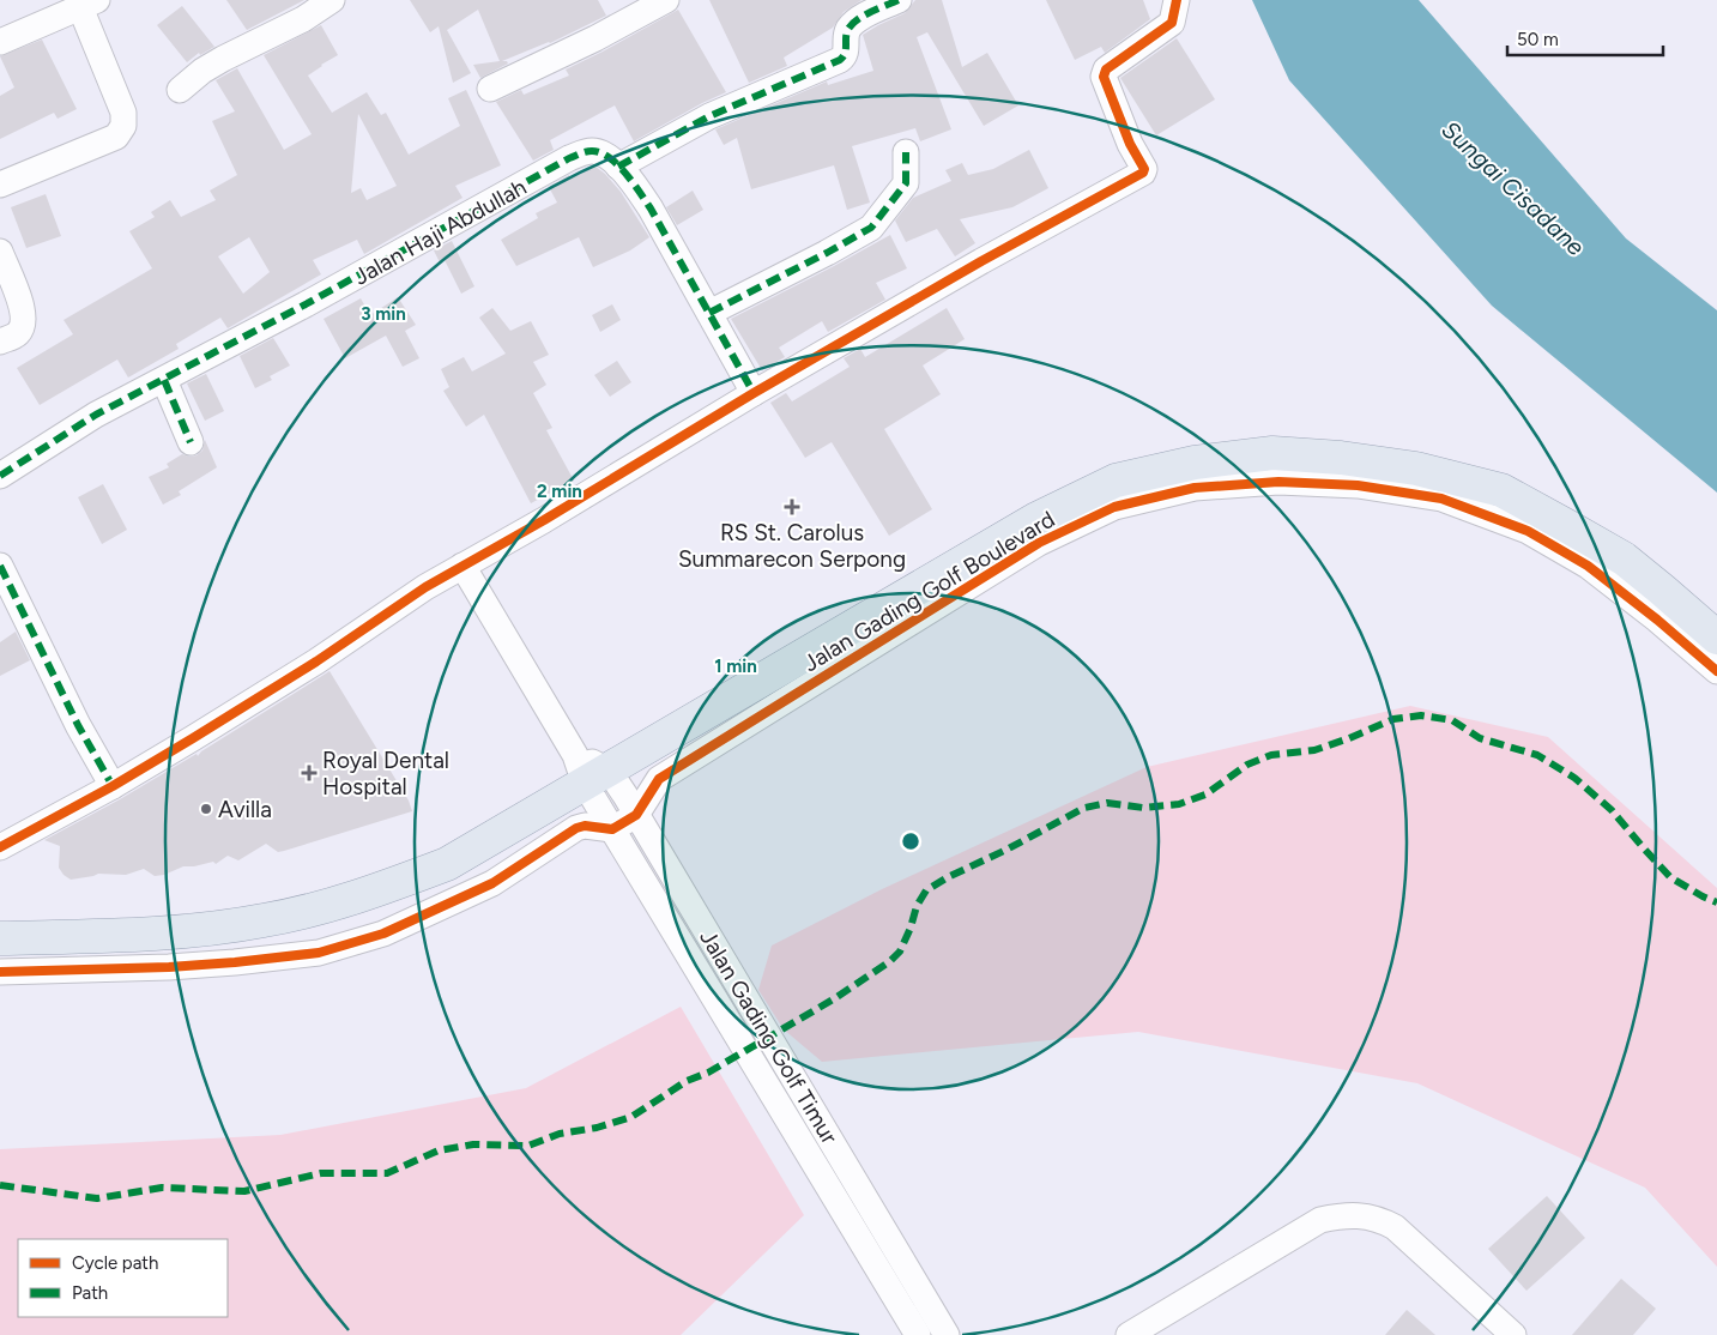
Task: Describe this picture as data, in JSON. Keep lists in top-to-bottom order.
{
  "streets": {
    "main road": ["Jalan Gading Golf Boulevard"],
    "street": ["Jalan Haji Abdullah", "Jalan Gading Golf Timur"]
  },
  "crossings": [
    ["Jalan Gading Golf Boulevard", "Jalan Gading Golf Timur"]
  ],
  "water": ["Sungai Cisadane"],
  "places": {
    "health": ["RS St. Carolus Summarecon Serpong", "Royal Dental Hospital"],
    "other": ["Avilla"]
  },
  "legend": ["Cycle path", "Path"],
  "scale_bar": "50 m",
  "rings": ["3 min", "2 min", "1 min"]
}
